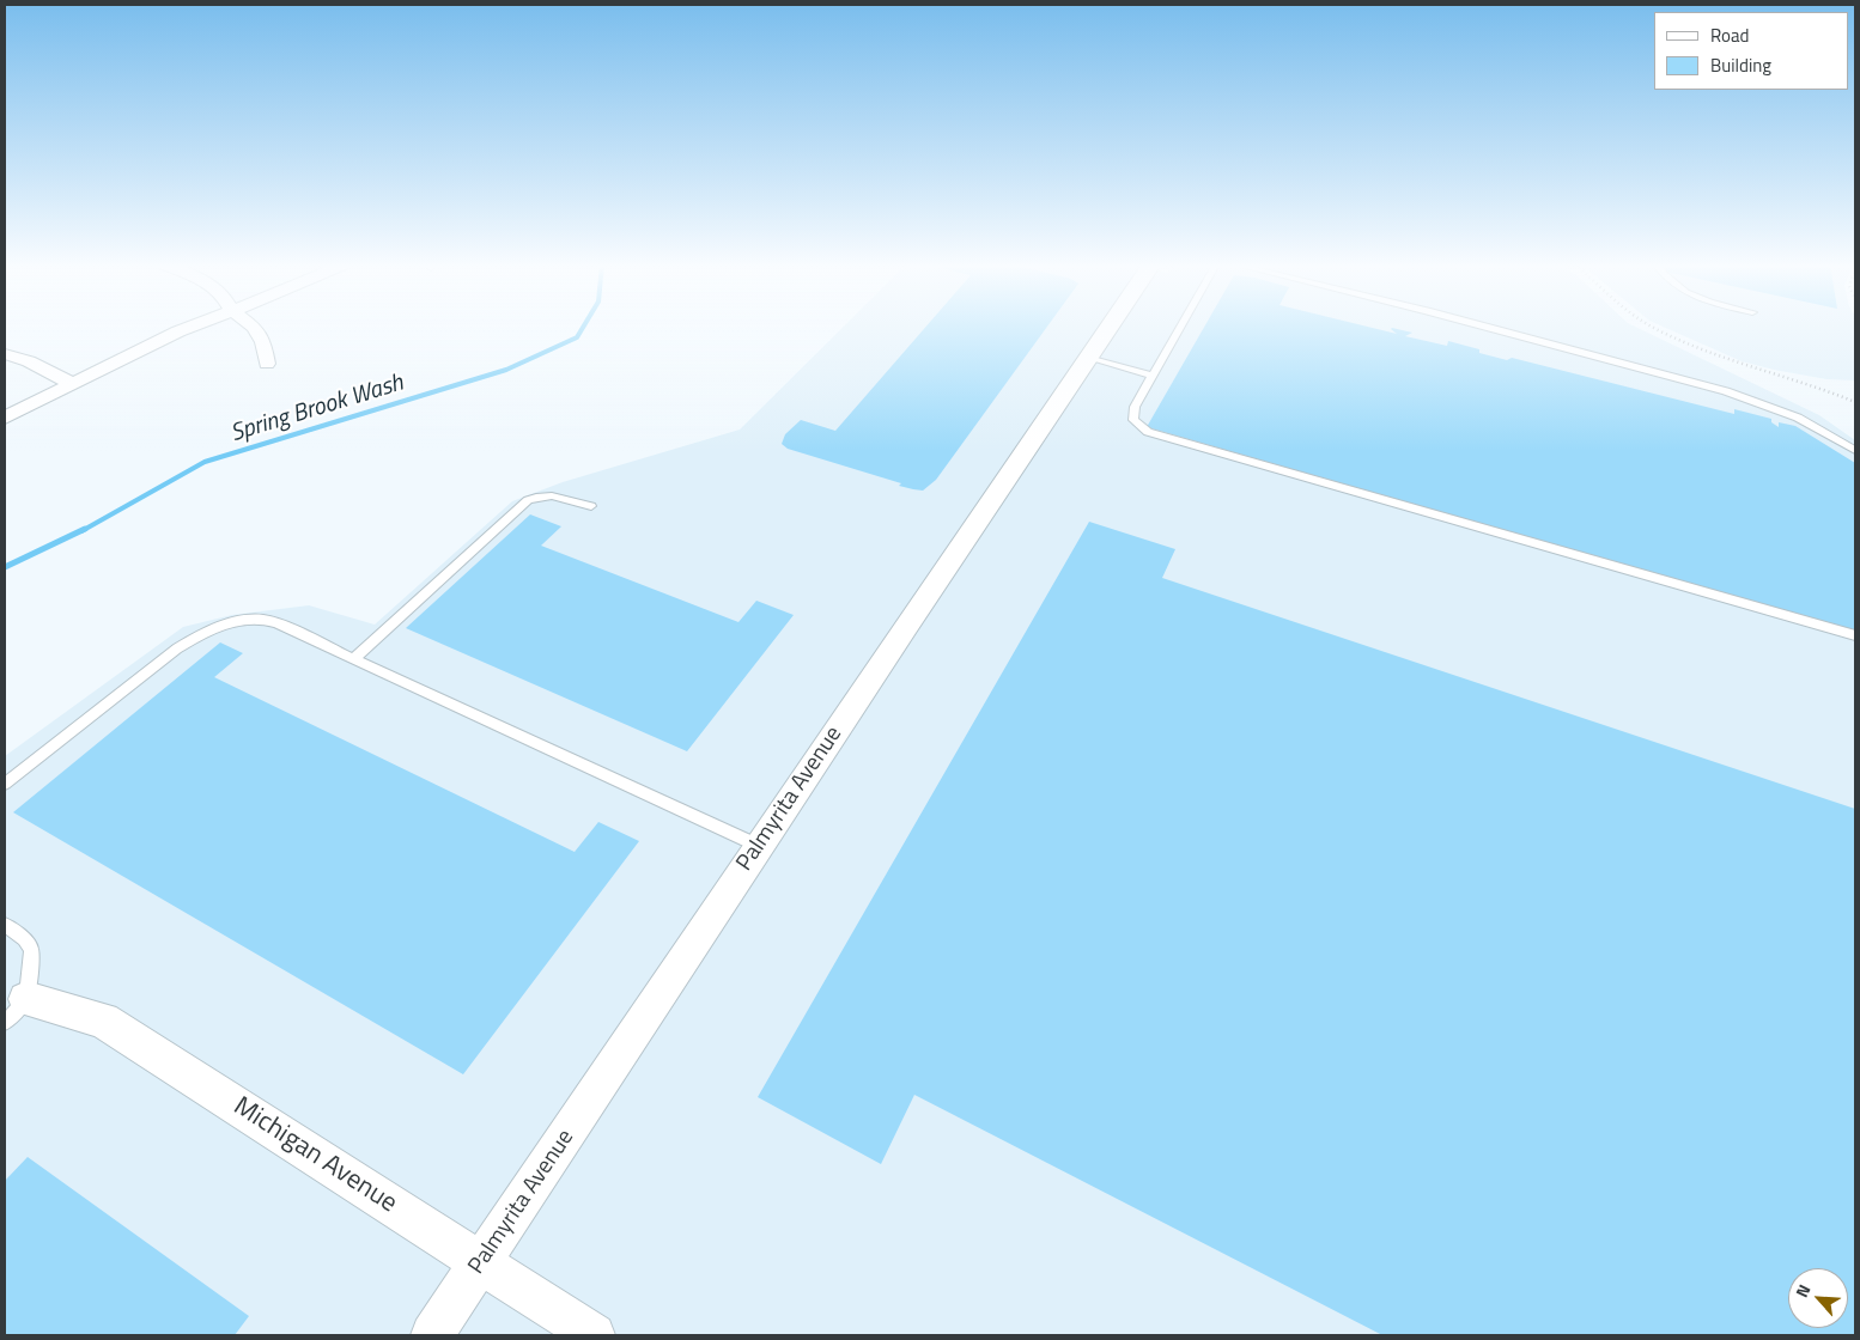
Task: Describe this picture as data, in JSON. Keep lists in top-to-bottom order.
{
  "streets": {
    "street": ["Palmyrita Avenue", "Michigan Avenue"]
  },
  "crossings": [
    ["Palmyrita Avenue", "Michigan Avenue"]
  ],
  "water": ["Spring Brook Wash"],
  "legend": ["Road", "Building"],
  "north": "top left"
}
